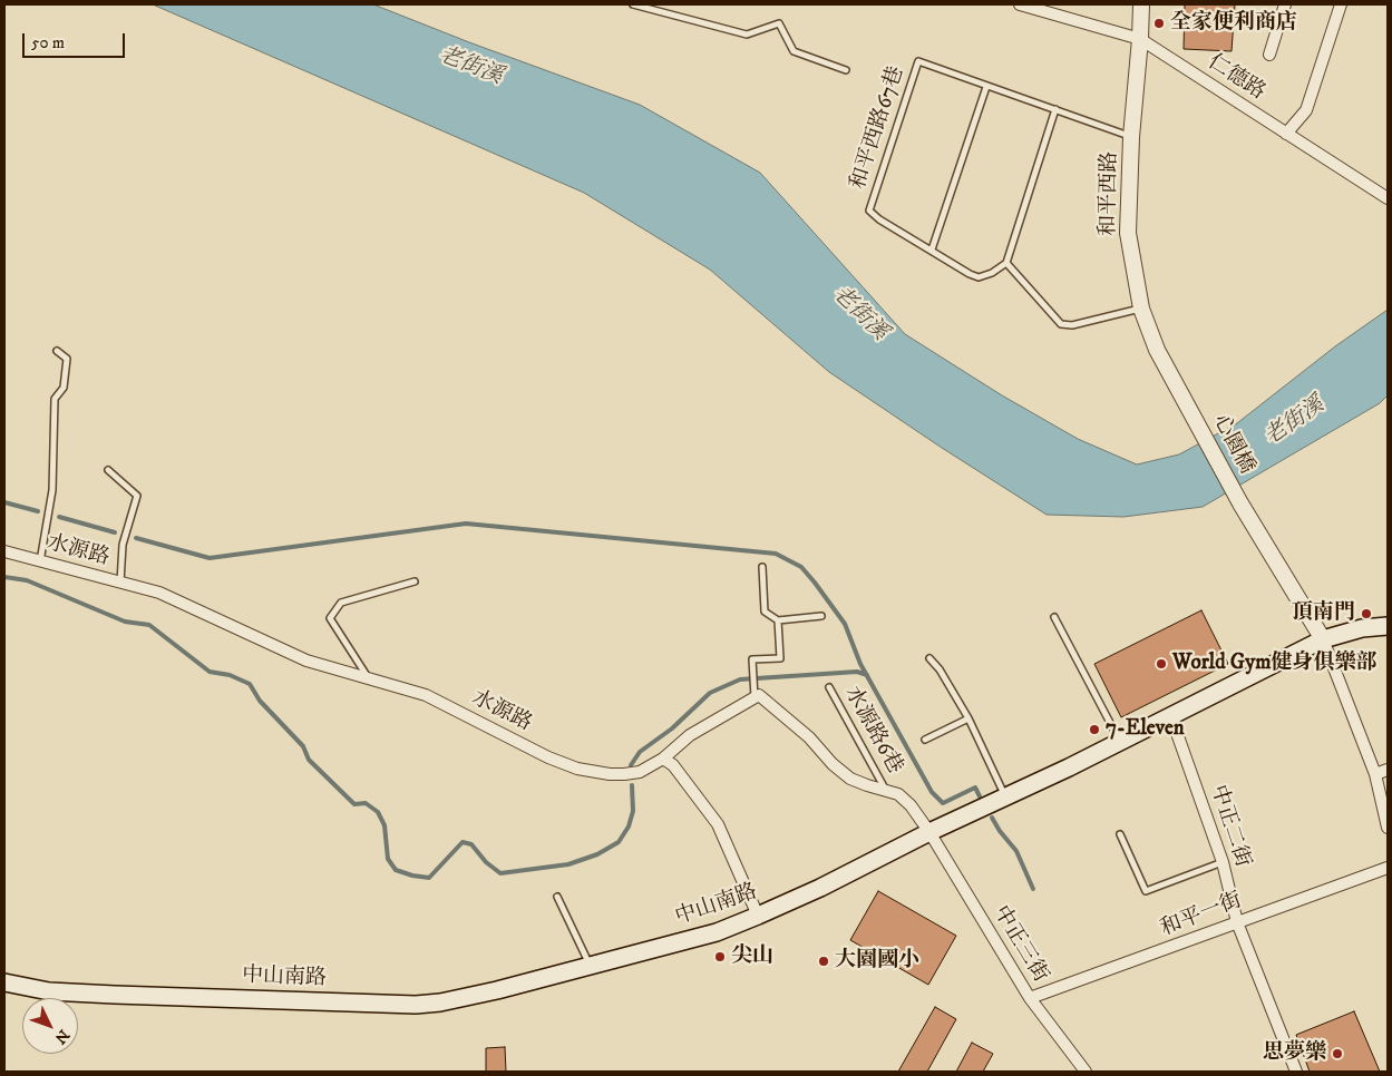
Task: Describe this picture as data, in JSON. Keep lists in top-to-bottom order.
{
  "streets": {
    "main road": ["中山南路"],
    "street": [
      "仁德路",
      "和平西路",
      "心園橋",
      "水源路",
      "中正二街",
      "和平一街",
      "中正三街"
    ],
    "lane": ["和平西路67巷", "水源路6巷"]
  },
  "crossings": [
    ["仁德路", "和平西路"],
    ["和平西路67巷", "和平西路"],
    ["和平西路", "心園橋"],
    ["心園橋", "中山南路"],
    ["中正二街", "中山南路"],
    ["中正二街", "和平一街"],
    ["中山南路", "中正三街"],
    ["和平一街", "中正三街"]
  ],
  "water": ["老街溪"],
  "places": [
    "全家便利商店",
    "頂南門",
    "World Gym健身俱樂部",
    "7-Eleven",
    "尖山",
    "大園國小",
    "思夢樂"
  ],
  "scale_bar": "50 m",
  "north": "bottom right"
}
